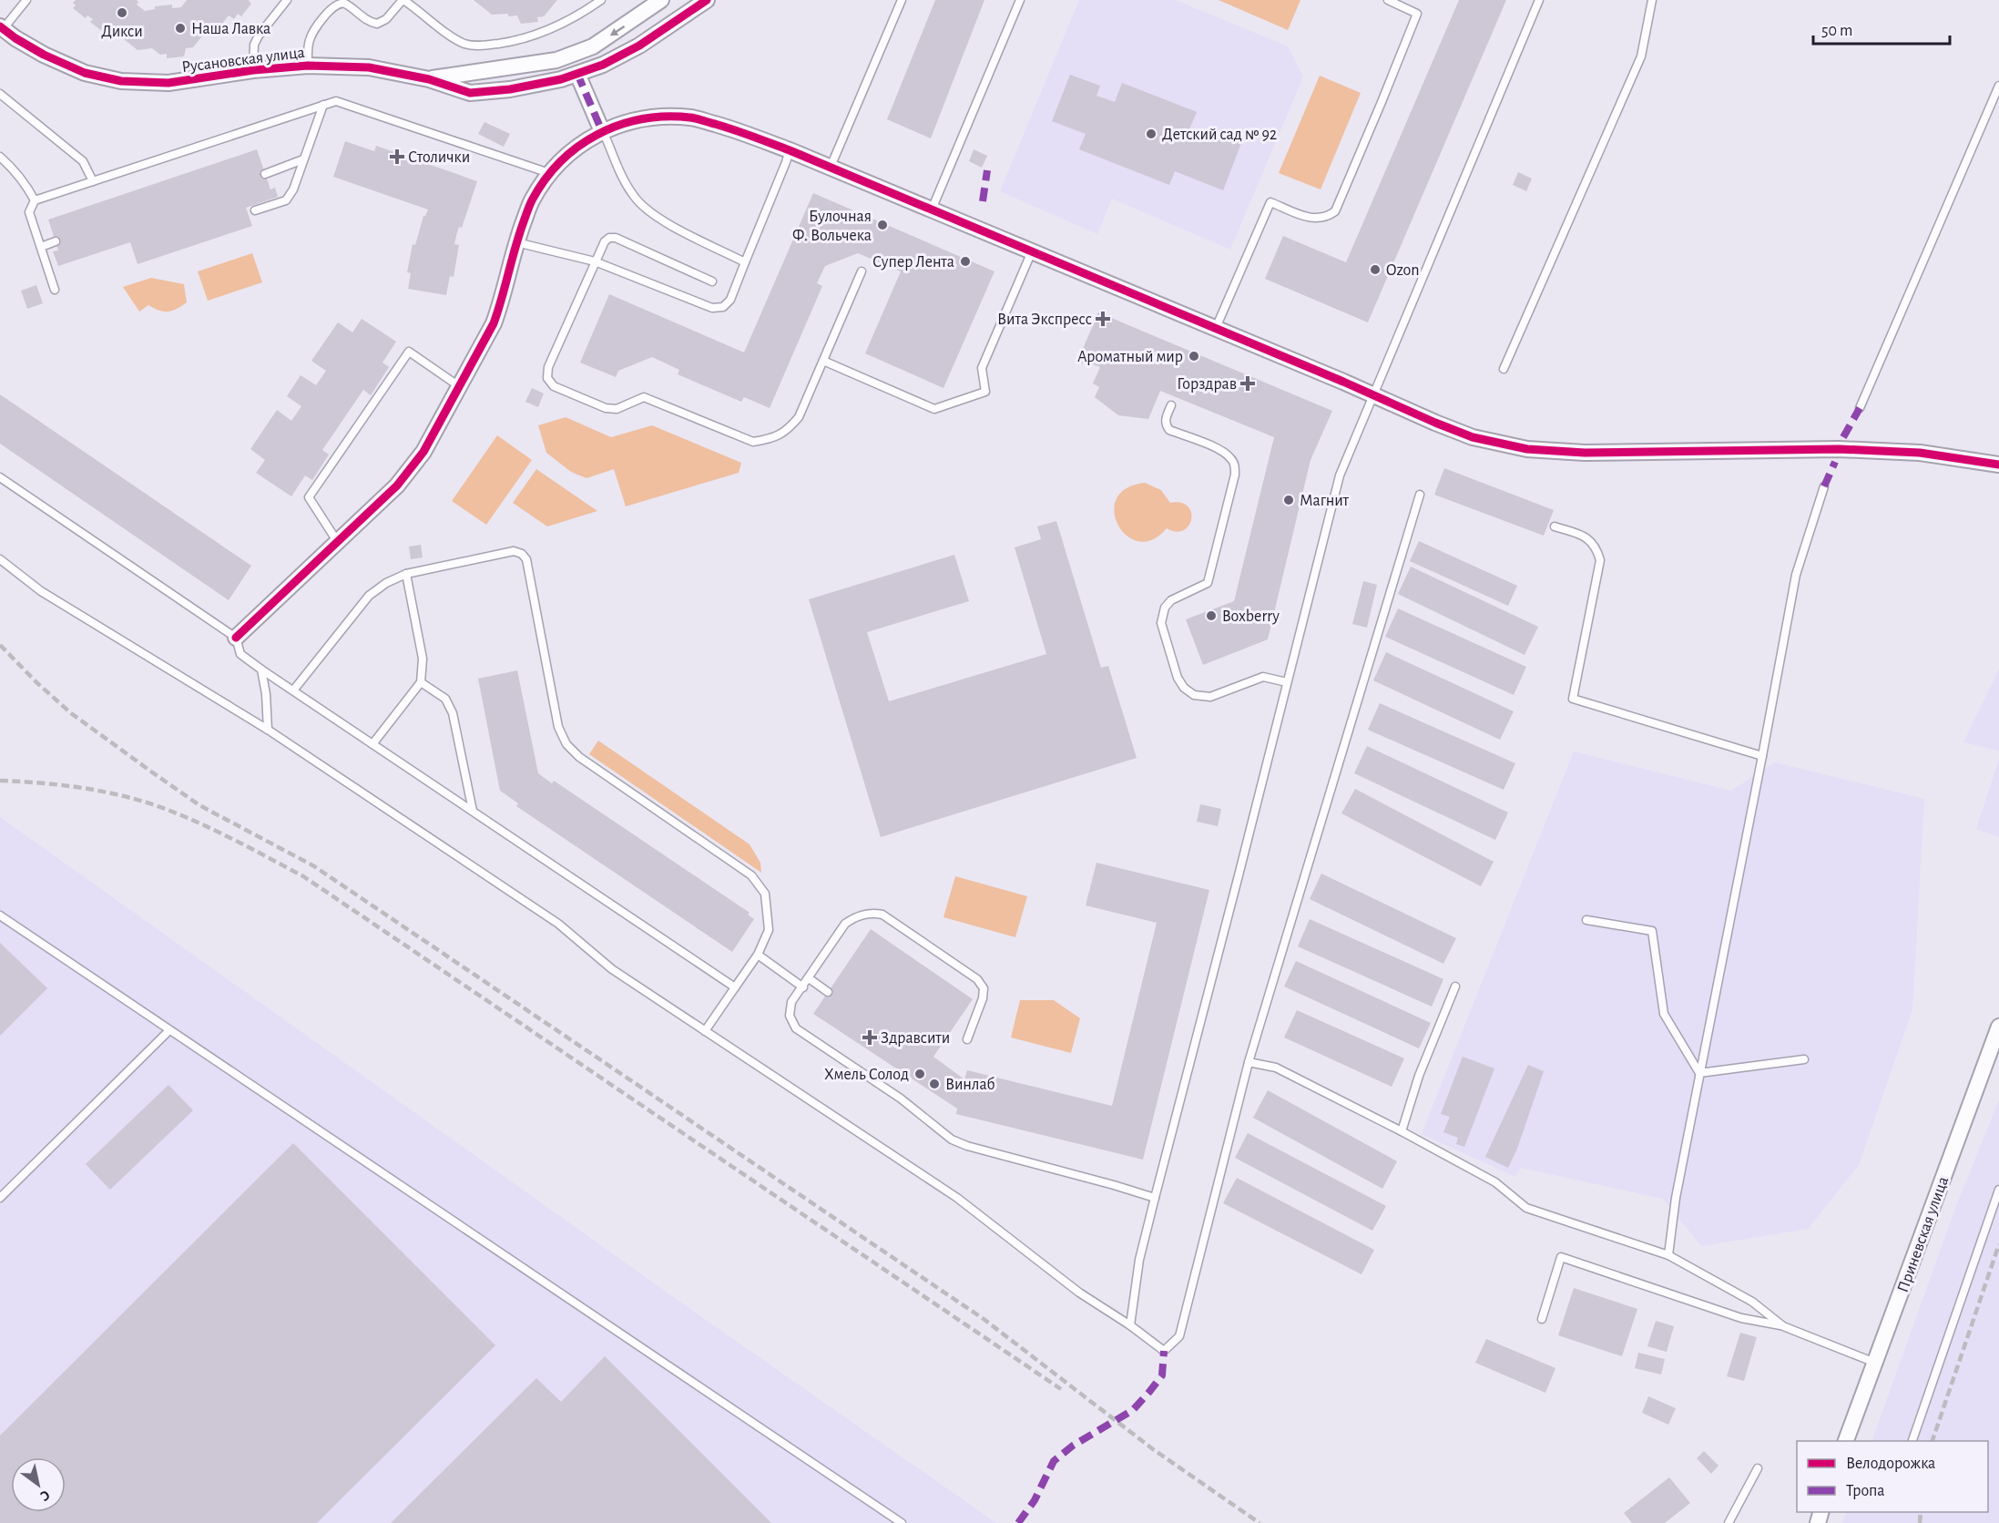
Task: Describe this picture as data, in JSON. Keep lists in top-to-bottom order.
{
  "streets": {
    "street": ["Русановская улица", "Приневская улица"]
  },
  "places": {
    "other": [
      "Дикси",
      "Наша Лавка",
      "Детский сад № 92",
      "Булочная Ф. Вольчека",
      "Супер Лента",
      "Ozon",
      "Ароматный мир",
      "Магнит",
      "Boxberry",
      "Хмель Солод",
      "Винлаб"
    ],
    "health": [
      "Столички",
      "Вита Экспресс",
      "Горздрав",
      "Здравсити"
    ]
  },
  "legend": ["Велодорожка", "Тропа"],
  "scale_bar": "50 m",
  "north": "bottom right"
}
